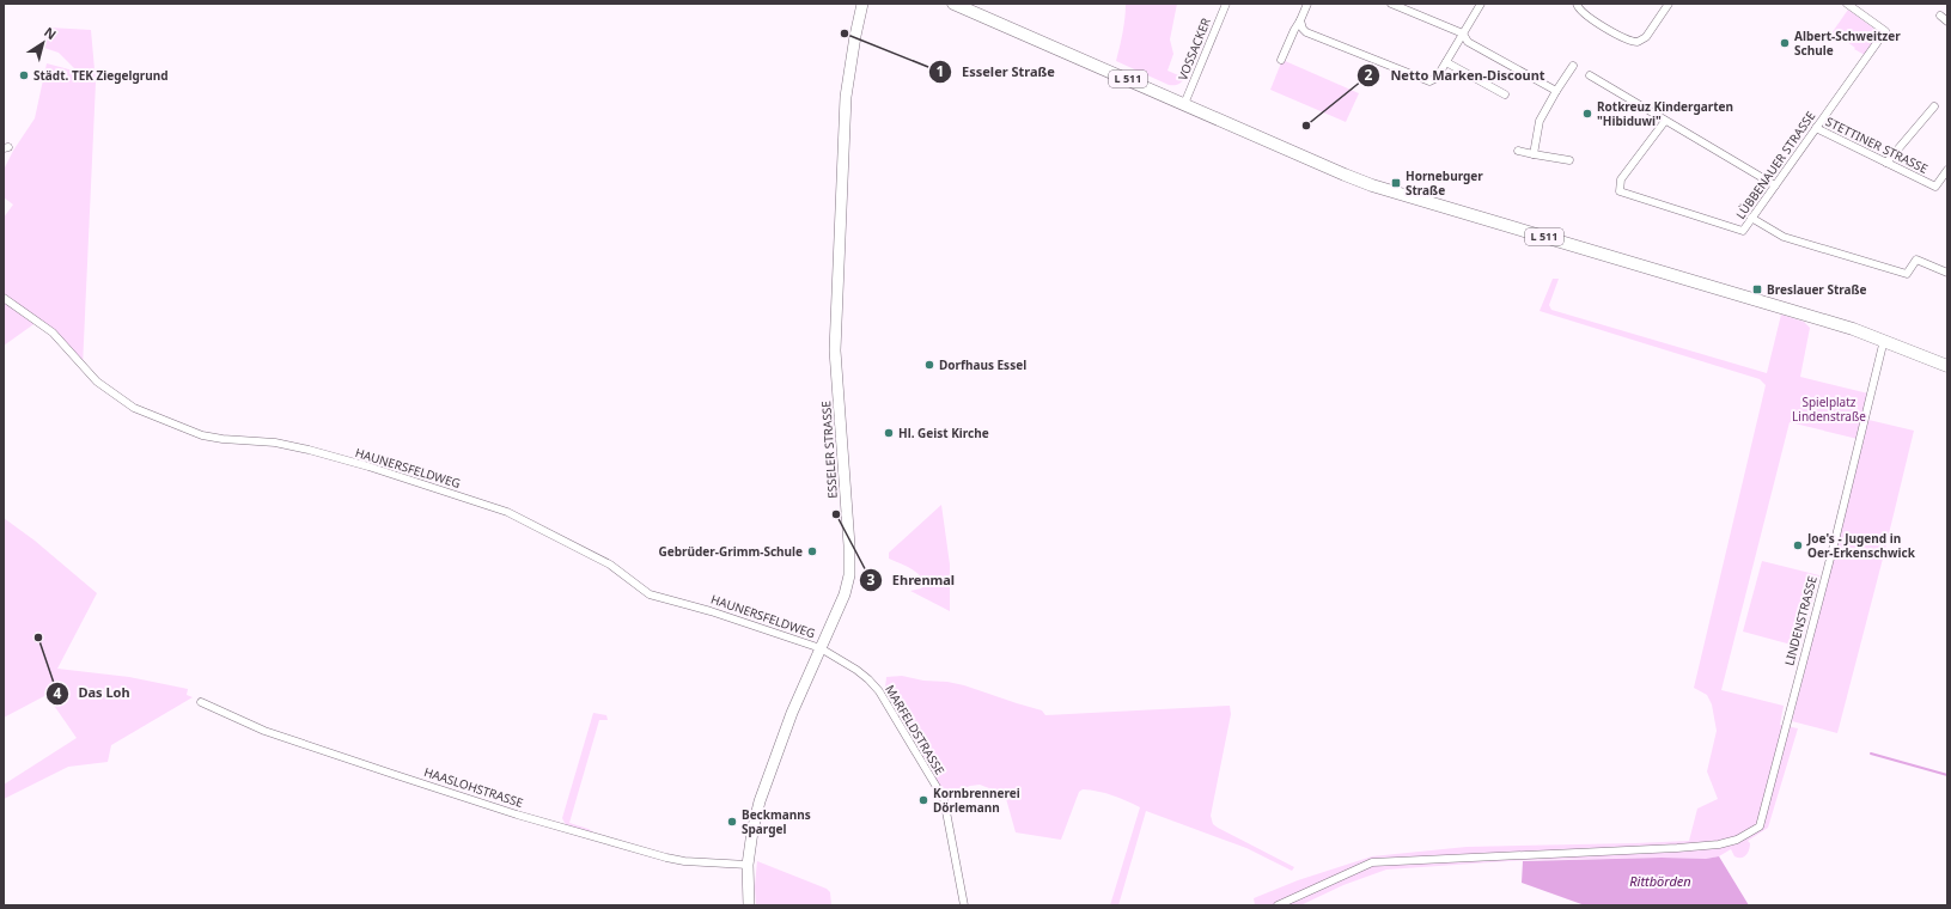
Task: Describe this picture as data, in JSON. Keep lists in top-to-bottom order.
{
  "streets": {
    "main road": ["L 511", "ESSELER STRASSE"],
    "street": [
      "VOSSACKER",
      "STETTINER STRASSE",
      "LÜBBENAUER STRASSE",
      "HAUNERSFELDWEG",
      "LINDENSTRASSE",
      "MARFELDSTRASSE",
      "HAASLOHSTRASSE"
    ]
  },
  "crossings": [
    ["VOSSACKER", "L 511"],
    ["L 511", "LINDENSTRASSE"],
    ["STETTINER STRASSE", "LÜBBENAUER STRASSE"],
    ["ESSELER STRASSE", "HAUNERSFELDWEG"],
    ["ESSELER STRASSE", "MARFELDSTRASSE"],
    ["ESSELER STRASSE", "HAASLOHSTRASSE"],
    ["HAUNERSFELDWEG", "MARFELDSTRASSE"]
  ],
  "water": ["Rittbörden"],
  "parks": ["Spielplatz Lindenstraße"],
  "places": {
    "other": [
      "Esseler Straße",
      "Albert-Schweitzer Schule",
      "Städt. TEK Ziegelgrund",
      "Rotkreuz Kindergarten \"Hibiduwi\"",
      "Netto Marken-Discount",
      "Dorfhaus Essel",
      "Hl. Geist Kirche",
      "Ehrenmal",
      "Joe's - Jugend in Oer-Erkenschwick",
      "Gebrüder-Grimm-Schule",
      "Das Loh",
      "Kornbrennerei Dörlemann",
      "Beckmanns Spargel"
    ],
    "transit": ["Horneburger Straße", "Breslauer Straße"]
  },
  "north": "top right"
}
